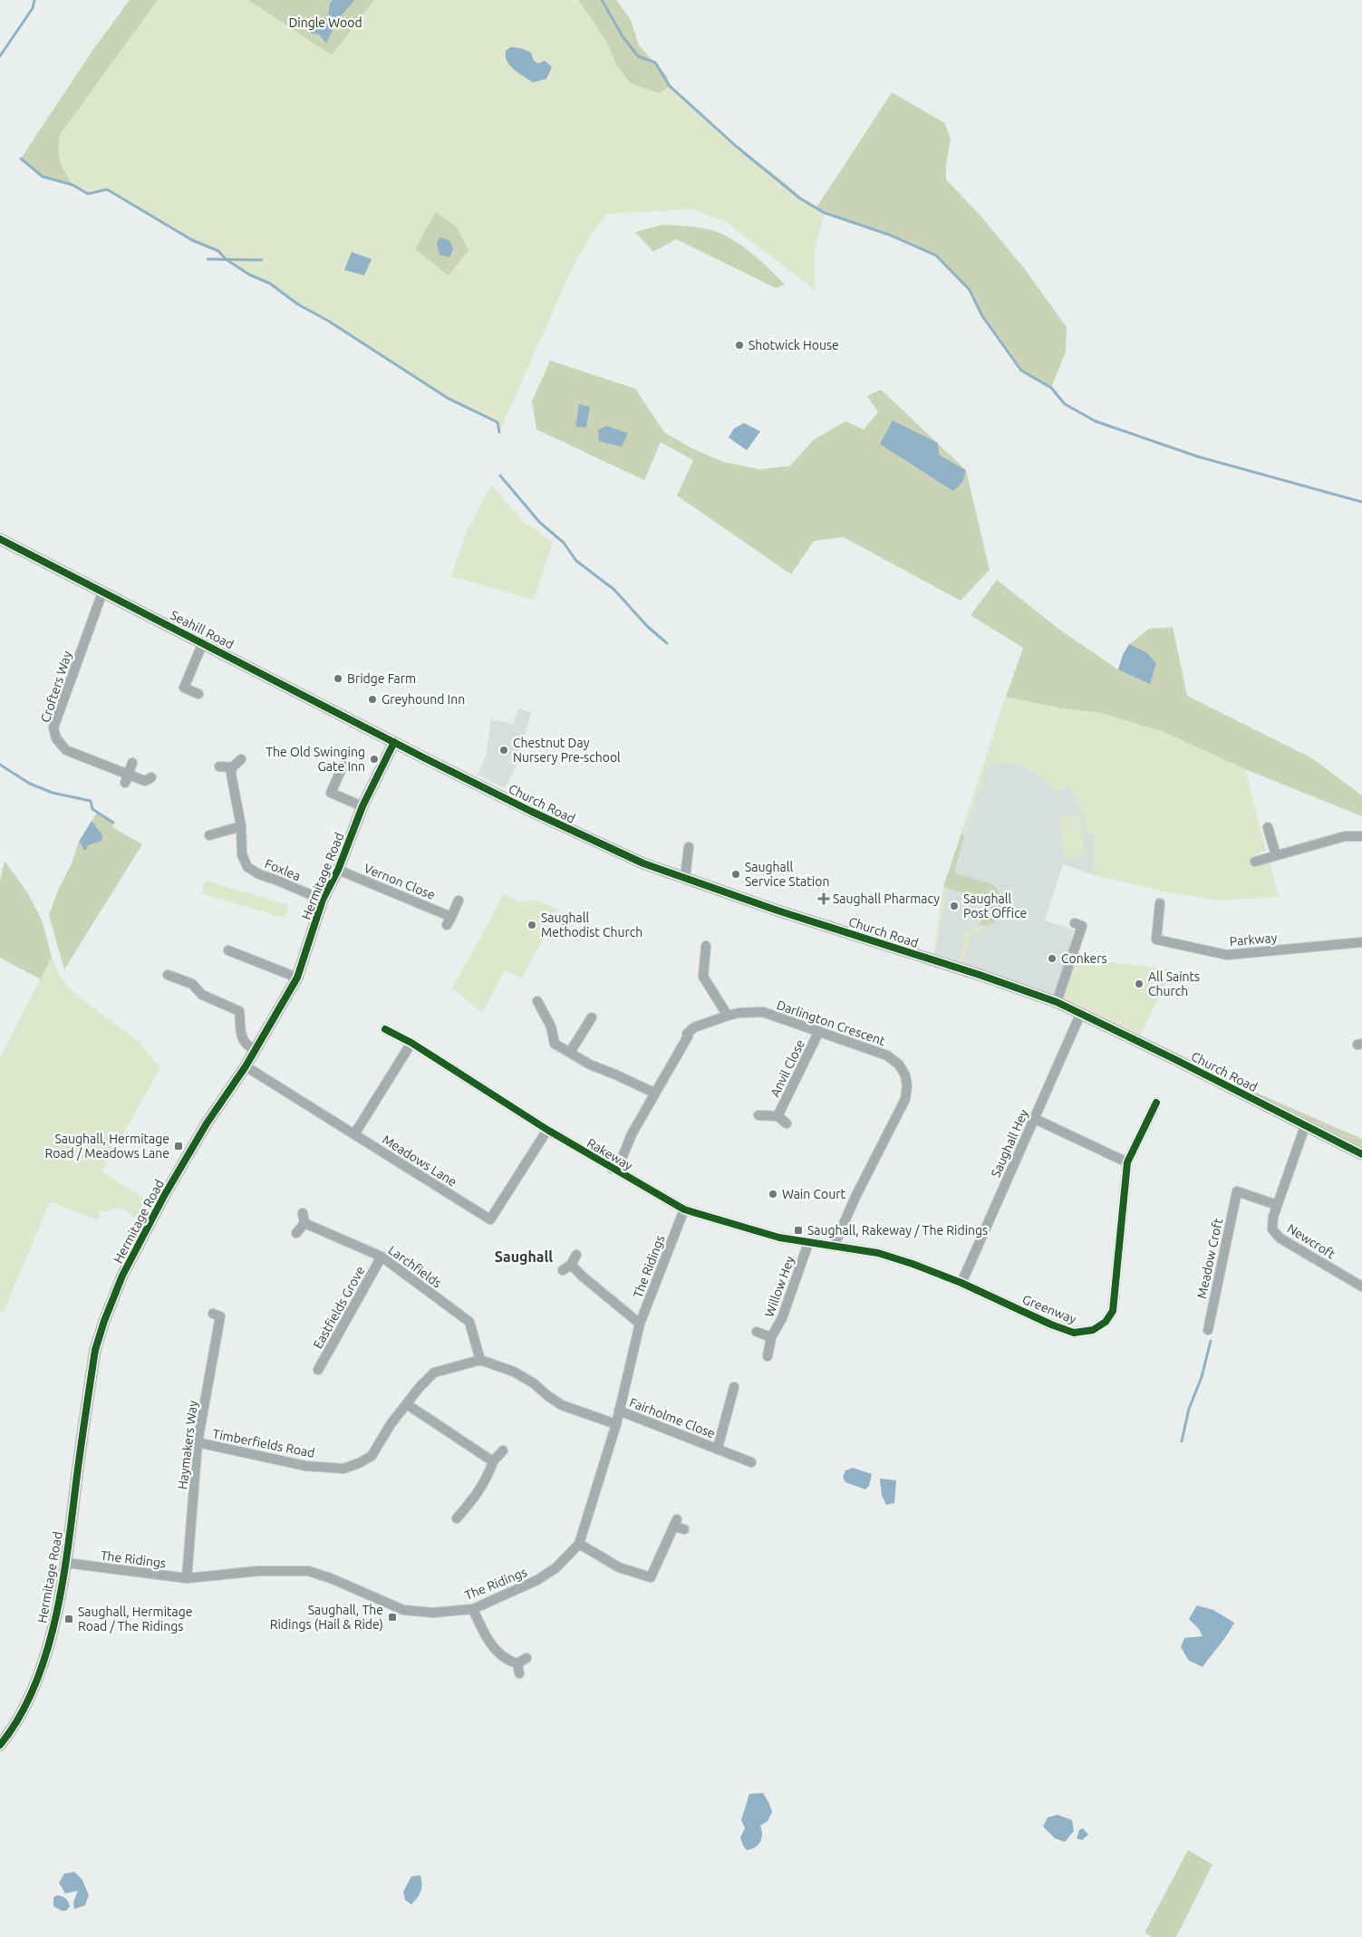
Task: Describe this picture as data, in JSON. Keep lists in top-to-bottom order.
{
  "streets": {
    "street": [
      "Seahill Road",
      "Crofters Way",
      "Church Road",
      "Foxlea",
      "Hermitage Road",
      "Vernon Close",
      "Parkway",
      "Darlington Crescent",
      "Anvil Close",
      "Saughall Hey",
      "Rakeway",
      "Meadows Lane",
      "Newcroft",
      "Meadow Croft",
      "Larchfields",
      "The Ridings",
      "Willow Hey",
      "Eastfields Grove",
      "Greenway",
      "Fairholme Close",
      "Timberfields Road",
      "Haymakers Way"
    ]
  },
  "crossings": [
    ["Seahill Road", "Crofters Way"],
    ["Seahill Road", "Church Road"],
    ["Seahill Road", "Hermitage Road"],
    ["Church Road", "Hermitage Road"],
    ["Church Road", "Saughall Hey"],
    ["Church Road", "Newcroft"],
    ["Foxlea", "Hermitage Road"],
    ["Hermitage Road", "Vernon Close"],
    ["Hermitage Road", "Meadows Lane"],
    ["Hermitage Road", "The Ridings"],
    ["Darlington Crescent", "Anvil Close"],
    ["Darlington Crescent", "Rakeway"],
    ["Saughall Hey", "Greenway"],
    ["Rakeway", "Meadows Lane"],
    ["Rakeway", "The Ridings"],
    ["Rakeway", "Willow Hey"],
    ["Rakeway", "Greenway"],
    ["Newcroft", "Meadow Croft"],
    ["Larchfields", "Eastfields Grove"],
    ["Larchfields", "Timberfields Road"],
    ["The Ridings", "Fairholme Close"],
    ["The Ridings", "Haymakers Way"],
    ["Timberfields Road", "Haymakers Way"]
  ],
  "districts": ["Saughall"],
  "parks": ["Dingle Wood"],
  "places": {
    "other": [
      "Shotwick House",
      "Bridge Farm",
      "Greyhound Inn",
      "Chestnut Day Nursery Pre-school",
      "The Old Swinging Gate Inn",
      "Saughall Service Station",
      "Saughall Post Office",
      "Saughall Methodist Church",
      "Conkers",
      "All Saints Church",
      "Wain Court"
    ],
    "health": ["Saughall Pharmacy"],
    "transit": [
      "Saughall, Hermitage Road / Meadows Lane",
      "Saughall, Rakeway / The Ridings",
      "Saughall, The Ridings (Hail & Ride)",
      "Saughall, Hermitage Road / The Ridings"
    ]
  }
}
